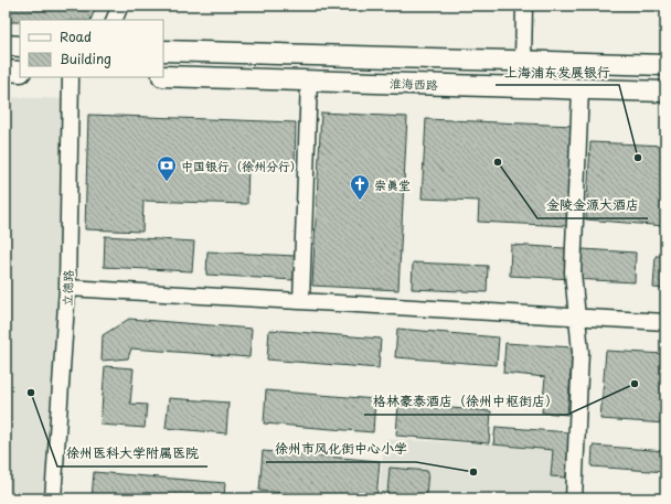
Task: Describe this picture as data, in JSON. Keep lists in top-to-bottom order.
{
  "streets": {
    "main road": ["淮海西路"],
    "street": ["立德路"]
  },
  "places": {
    "other": [
      "上海浦东发展银行",
      "金陵金源大酒店",
      "格林豪泰酒店（徐州中枢街店）",
      "徐州医科大学附属医院",
      "徐州市风化街中心小学"
    ],
    "bank": ["中国银行（徐州分行）"],
    "church": ["崇真堂"]
  },
  "legend": ["Road", "Building"]
}
